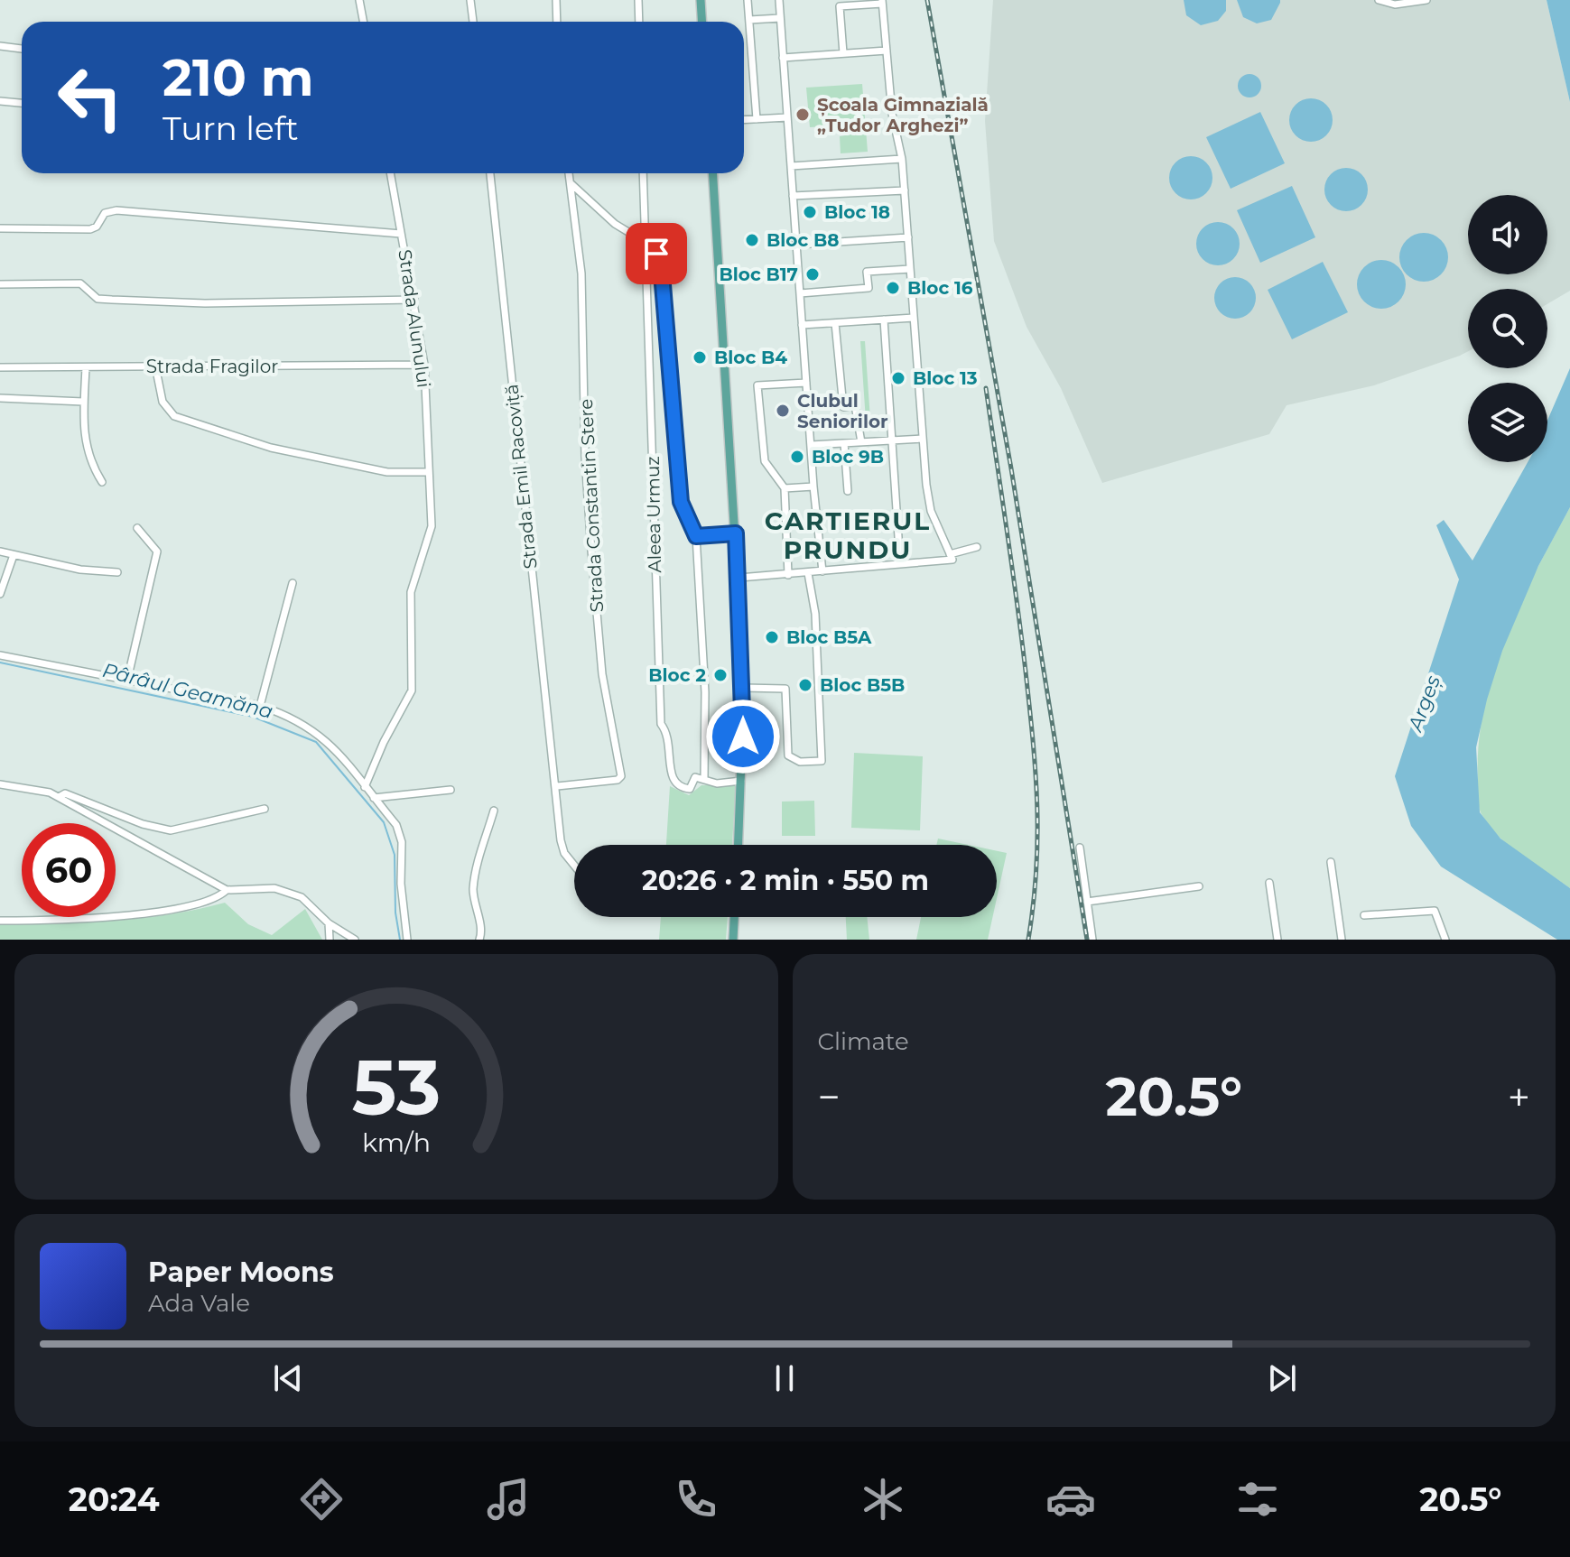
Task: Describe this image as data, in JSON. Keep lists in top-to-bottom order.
{
  "streets": {
    "street": [
      "Strada Alunului",
      "Strada Fragilor",
      "Strada Emil Racoviță",
      "Strada Constantin Stere",
      "Aleea Urmuz"
    ]
  },
  "crossings": [
    ["Strada Alunului", "Strada Fragilor"],
    ["Strada Emil Racoviță", "Strada Constantin Stere"]
  ],
  "districts": ["CARTIERUL PRUNDU"],
  "water": ["Pârâul Geamăna", "Argeș"],
  "places": [
    "Școala Gimnazială „Tudor Arghezi”",
    "Bloc 18",
    "Bloc B8",
    "Bloc B17",
    "Bloc 16",
    "Bloc B4",
    "Bloc 13",
    "Clubul Seniorilor",
    "Bloc 9B",
    "Bloc B5A",
    "Bloc 2",
    "Bloc B5B"
  ],
  "page": {
    "turn": ["210 m", "Turn left"],
    "limit": "60",
    "trip": "20:26 · 2 min · 550 m",
    "tile": "Climate",
    "heat": ["−", "20.5°", "+"],
    "song": ["Paper Moons", "Ada Vale"],
    "tabs": ["20:24", "20.5°"],
    "gauge": ["53", "km/h"]
  }
}
